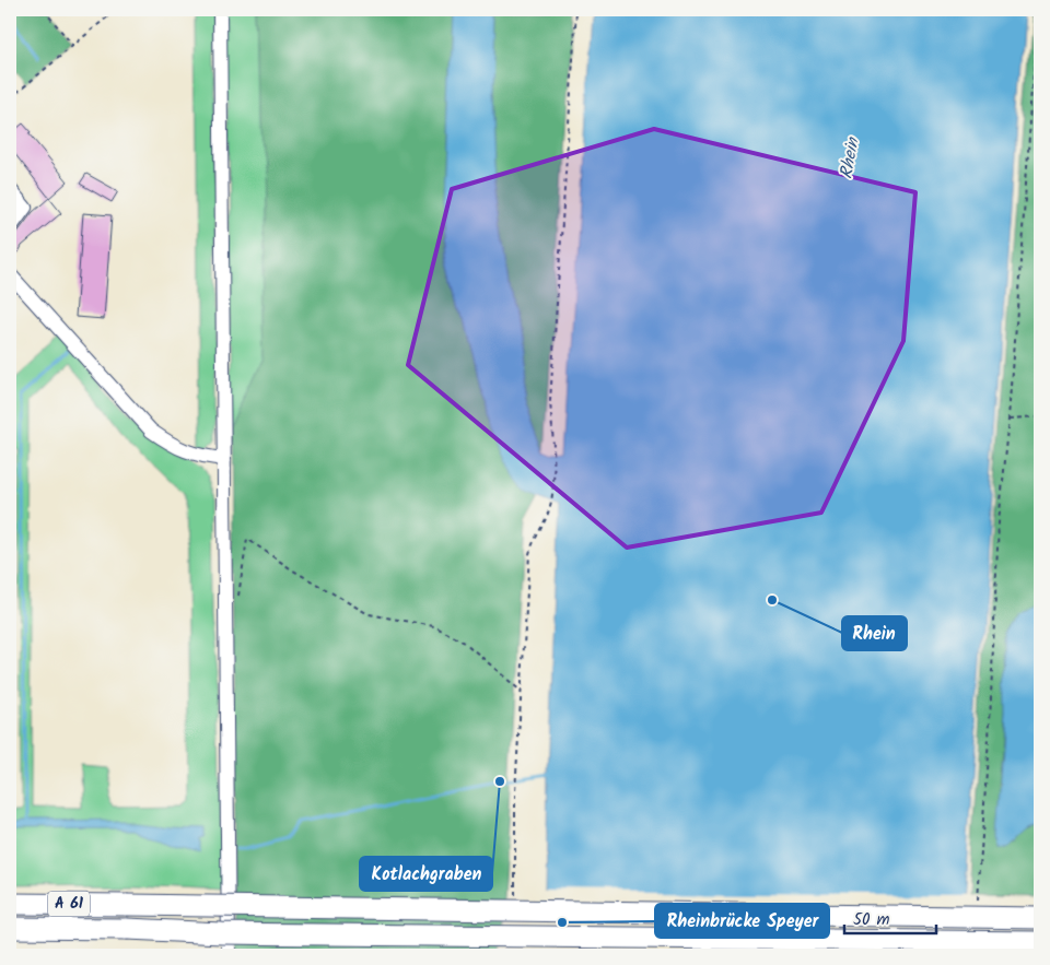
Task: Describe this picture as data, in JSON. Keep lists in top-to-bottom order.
{
  "streets": {
    "highway": ["A 61"]
  },
  "water": ["Rhein"],
  "places": ["Rhein", "Kotlachgraben", "Rheinbrücke Speyer"],
  "scale_bar": "50 m"
}
